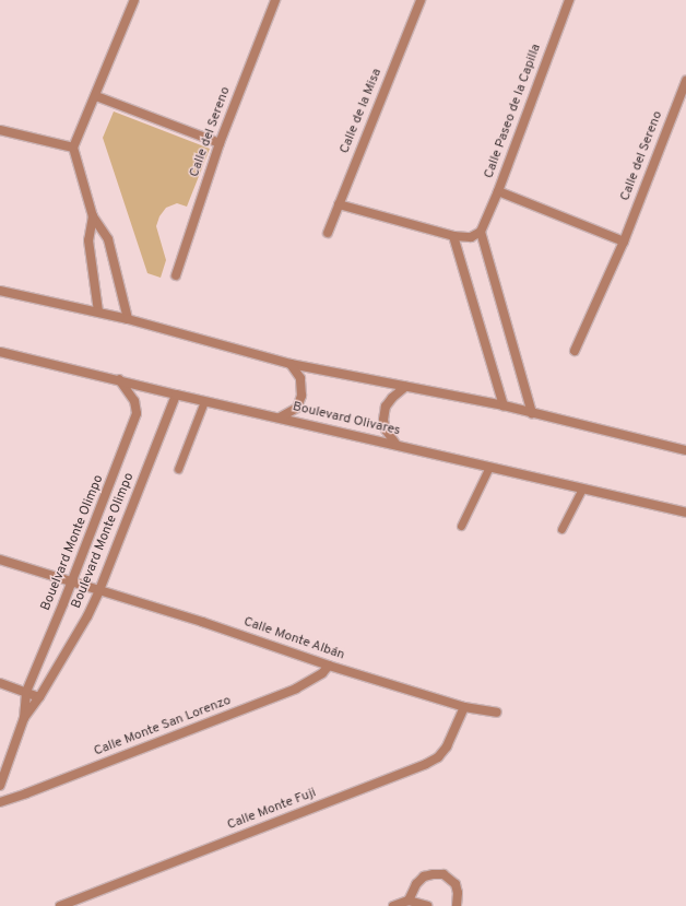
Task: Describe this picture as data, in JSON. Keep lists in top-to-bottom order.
{
  "streets": {
    "street": [
      "Calle de la Misa",
      "Calle Paseo de la Capilla",
      "Calle del Sereno",
      "Boulevard Olivares",
      "Boulevard Monte Olimpo",
      "Bouelvard Monte Olimpo",
      "Calle Monte Albán",
      "Calle Monte San Lorenzo",
      "Calle Monte Fuji"
    ]
  },
  "crossings": [
    ["Boulevard Olivares", "Boulevard Monte Olimpo"],
    ["Boulevard Olivares", "Bouelvard Monte Olimpo"],
    ["Boulevard Monte Olimpo", "Bouelvard Monte Olimpo"],
    ["Boulevard Monte Olimpo", "Calle Monte Albán"],
    ["Bouelvard Monte Olimpo", "Calle Monte Albán"],
    ["Calle Monte Albán", "Calle Monte San Lorenzo"],
    ["Calle Monte Albán", "Calle Monte Fuji"]
  ]
}
